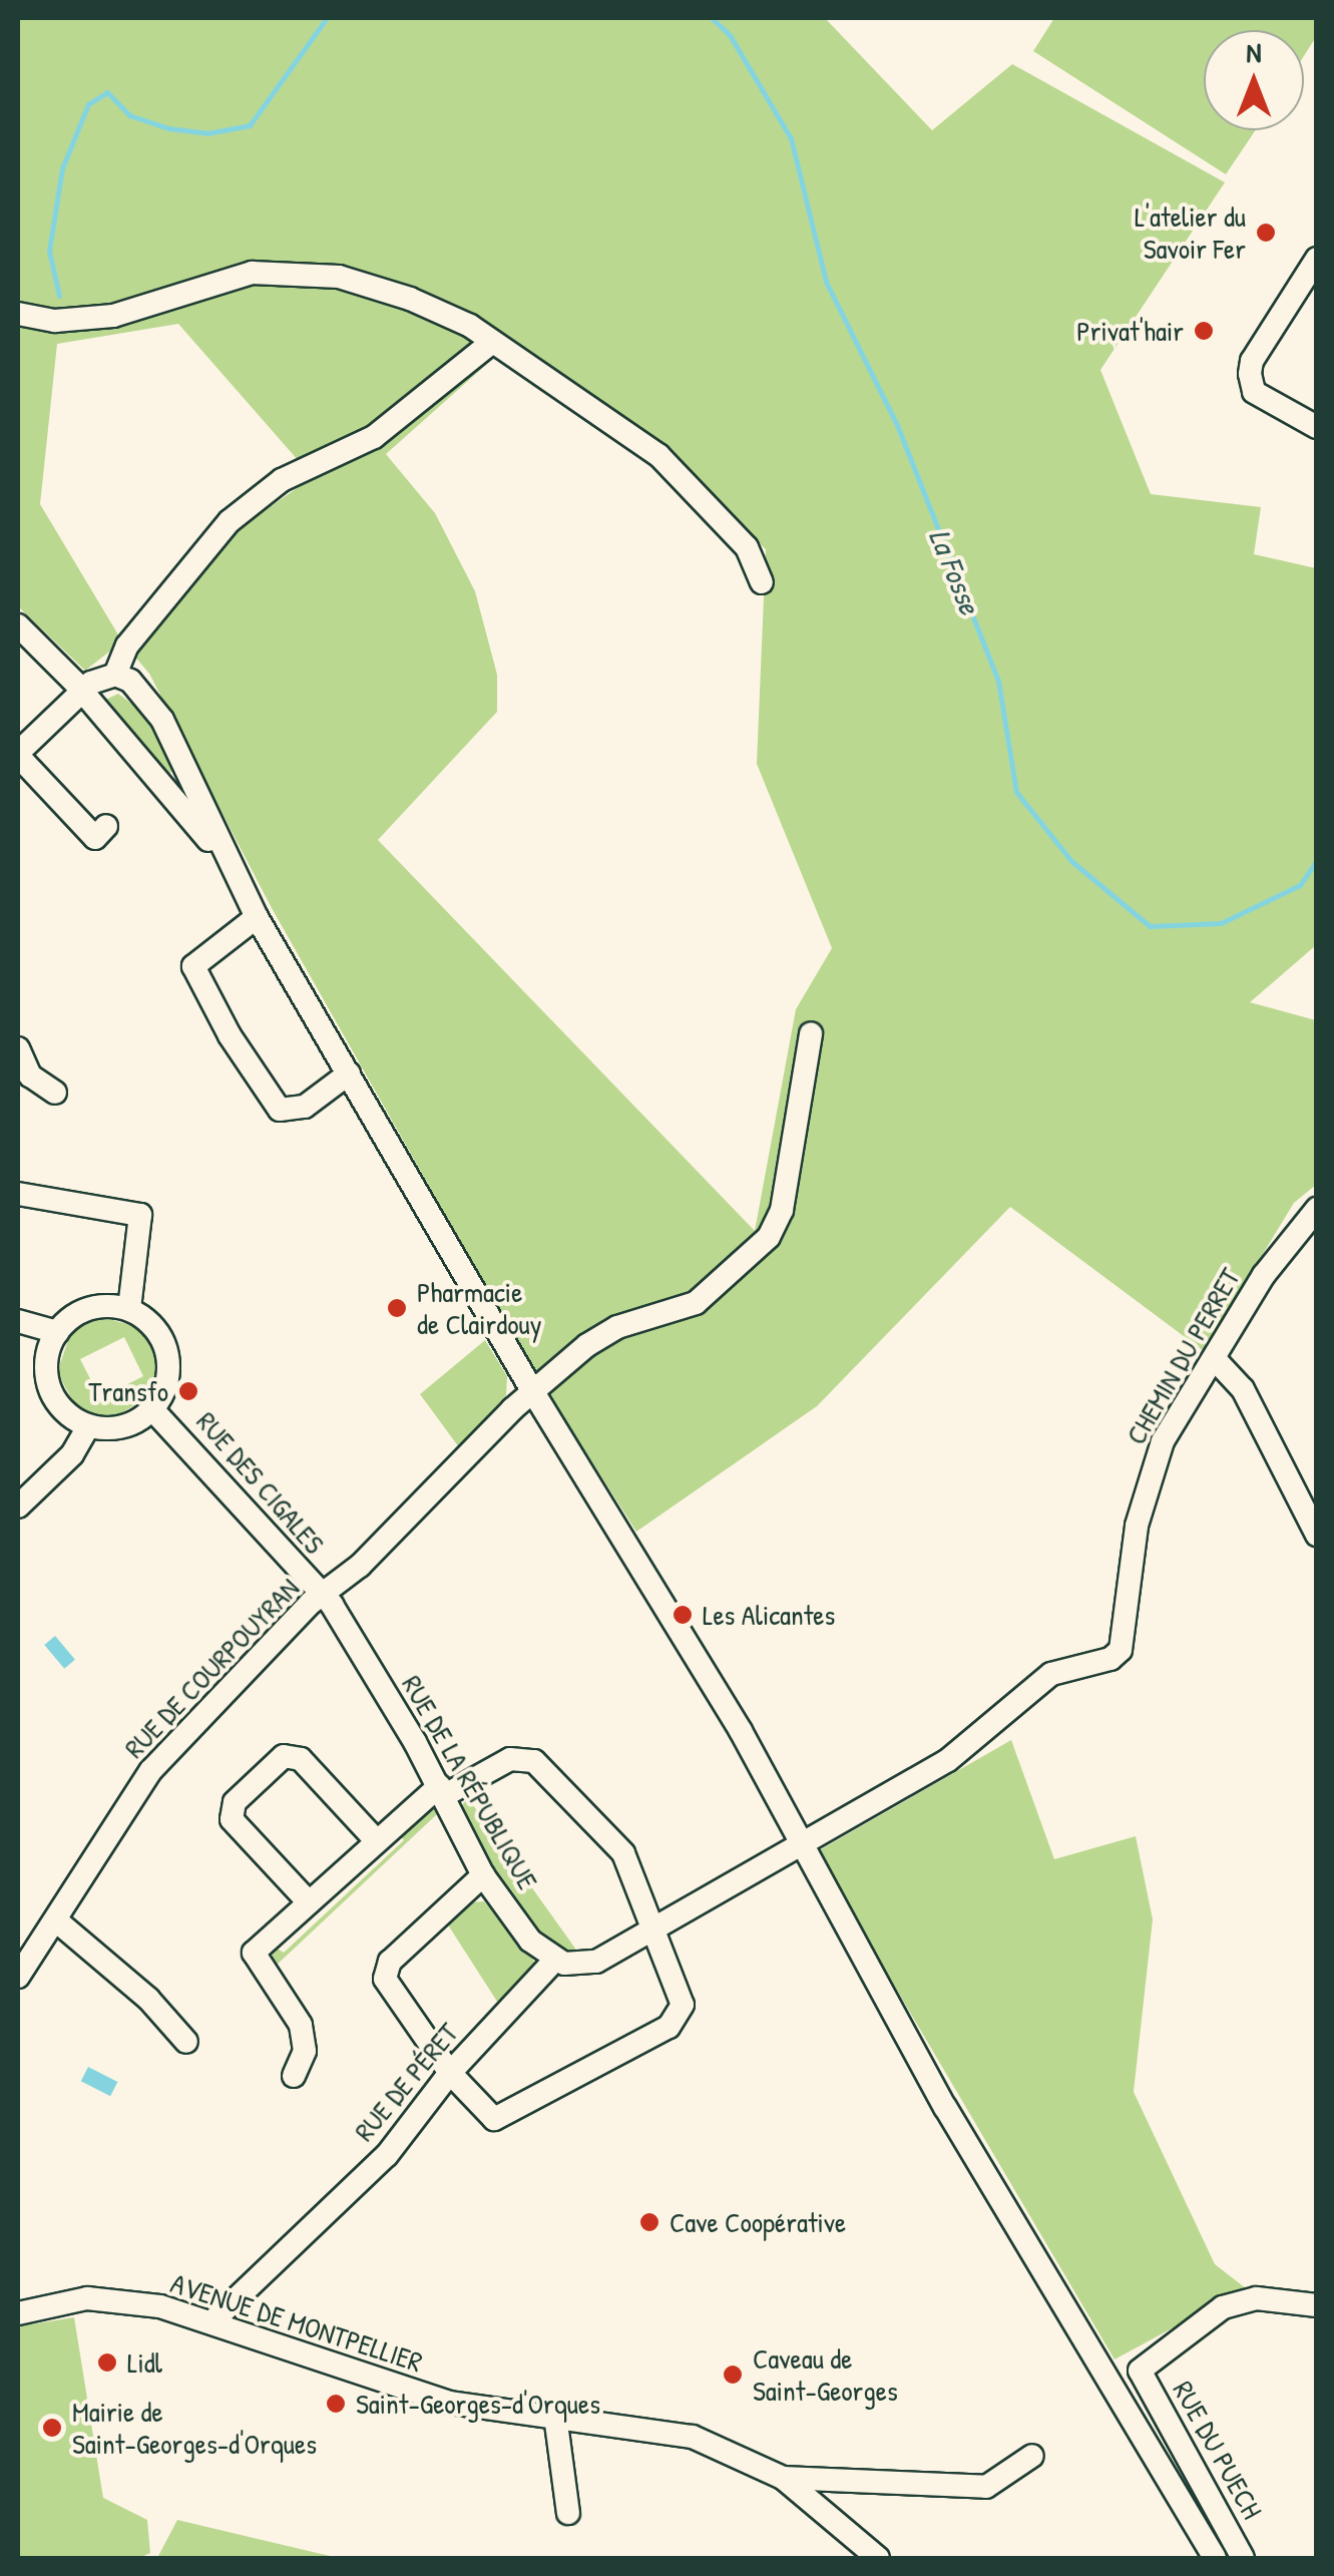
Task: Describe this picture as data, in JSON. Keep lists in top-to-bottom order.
{
  "streets": {
    "street": [
      "CHEMIN DU PERRET",
      "RUE DES CIGALES",
      "RUE DE COURPOUYRAN",
      "RUE DE LA RÉPUBLIQUE",
      "RUE DE PÉRET",
      "AVENUE DE MONTPELLIER",
      "RUE DU PUECH"
    ]
  },
  "crossings": [
    ["RUE DES CIGALES", "RUE DE COURPOUYRAN"],
    ["RUE DES CIGALES", "RUE DE LA RÉPUBLIQUE"],
    ["RUE DE COURPOUYRAN", "RUE DE LA RÉPUBLIQUE"],
    ["RUE DE LA RÉPUBLIQUE", "RUE DE PÉRET"],
    ["RUE DE PÉRET", "AVENUE DE MONTPELLIER"]
  ],
  "water": ["La Fosse"],
  "places": [
    "L'atelier du Savoir Fer",
    "Privat'hair",
    "Pharmacie de Clairdouy",
    "Transfo",
    "Les Alicantes",
    "Cave Coopérative",
    "Lidl",
    "Caveau de Saint-Georges",
    "Saint-Georges-d'Orques",
    "Mairie de Saint-Georges-d'Orques"
  ],
  "north": "top"
}
